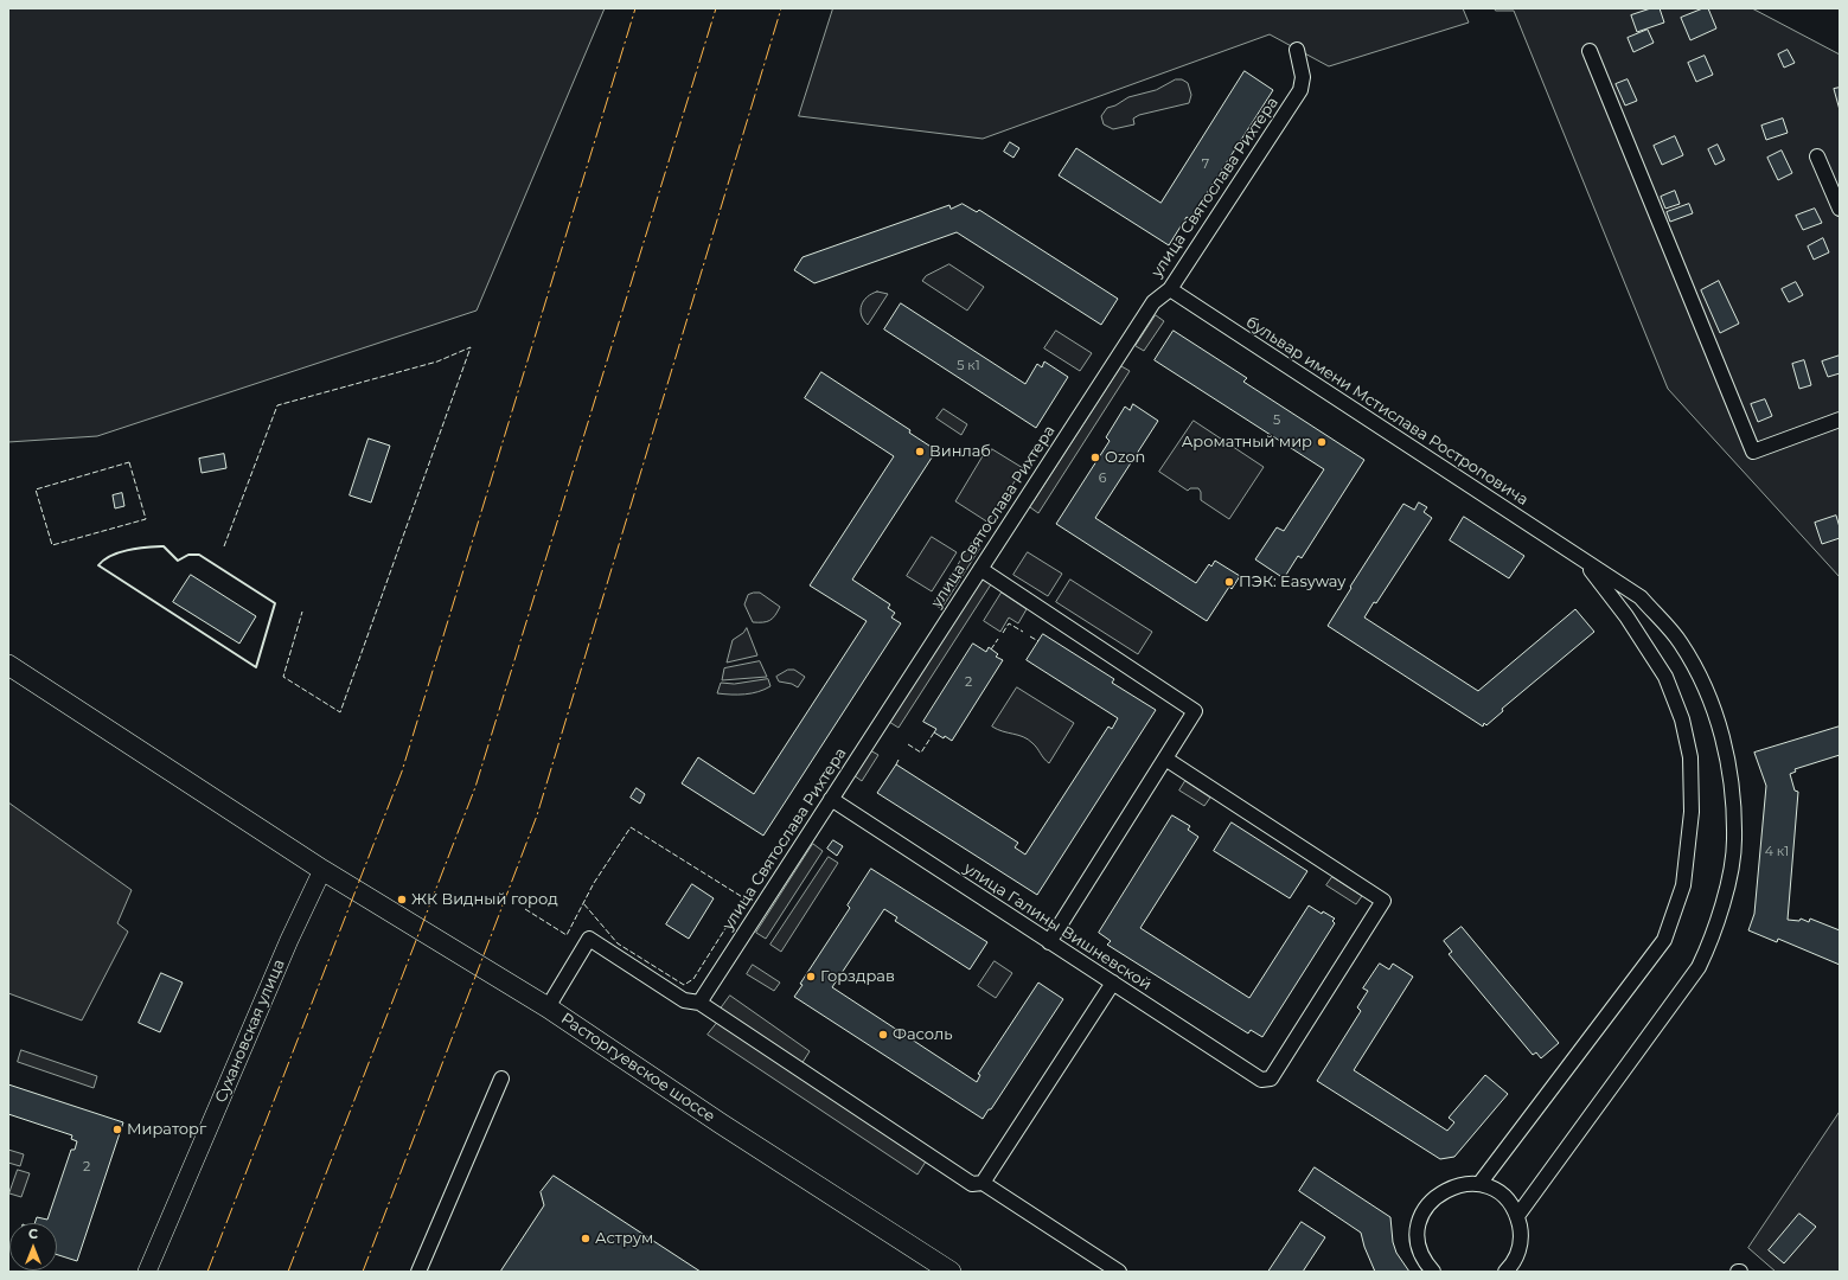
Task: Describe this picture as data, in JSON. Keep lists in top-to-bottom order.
{
  "streets": {
    "main road": ["Расторгуевское шоссе"],
    "street": [
      "улица Святослава Рихтера",
      "бульвар имени Мстислава Ростроповича",
      "улица Галины Вишневской",
      "Сухановская улица"
    ]
  },
  "crossings": [
    ["улица Святослава Рихтера", "бульвар имени Мстислава Ростроповича"],
    ["улица Святослава Рихтера", "улица Галины Вишневской"],
    ["Сухановская улица", "Расторгуевское шоссе"]
  ],
  "places": [
    "Ароматный мир",
    "Винлаб",
    "Ozon",
    "ПЭК: Easyway",
    "ЖК Видный город",
    "Горздрав",
    "Фасоль",
    "Мираторг",
    "Аструм"
  ],
  "house_numbers": [
    "7",
    "5 к1",
    "5",
    "6",
    "2",
    "4 к1",
    "2"
  ],
  "north": "top"
}
